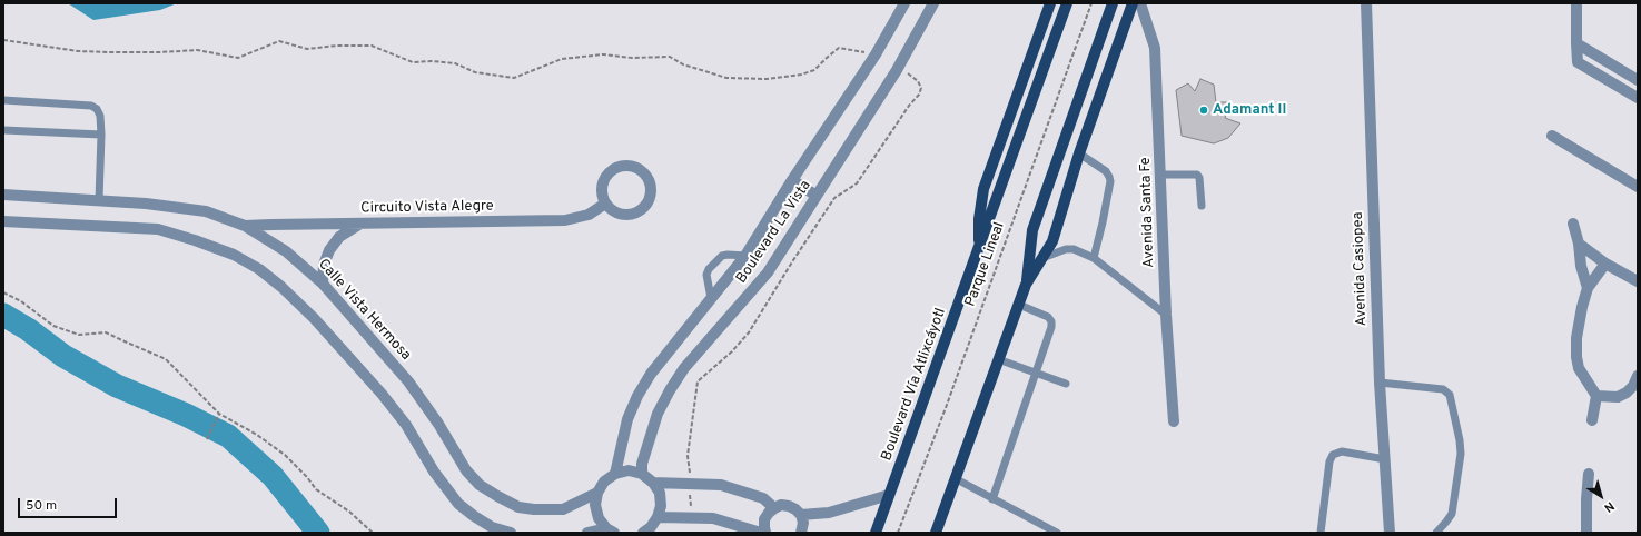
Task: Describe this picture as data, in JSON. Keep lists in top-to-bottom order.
{
  "streets": {
    "main road": ["Boulevard Vía Atlixcáyotl"],
    "street": [
      "Circuito Vista Alegre",
      "Avenida Santa Fe",
      "Boulevard La Vista",
      "Avenida Casiopea",
      "Calle Vista Hermosa"
    ],
    "path": ["Parque Lineal"]
  },
  "crossings": [
    ["Circuito Vista Alegre", "Calle Vista Hermosa"]
  ],
  "places": ["Adamant II"],
  "scale_bar": "50 m",
  "north": "bottom right"
}
